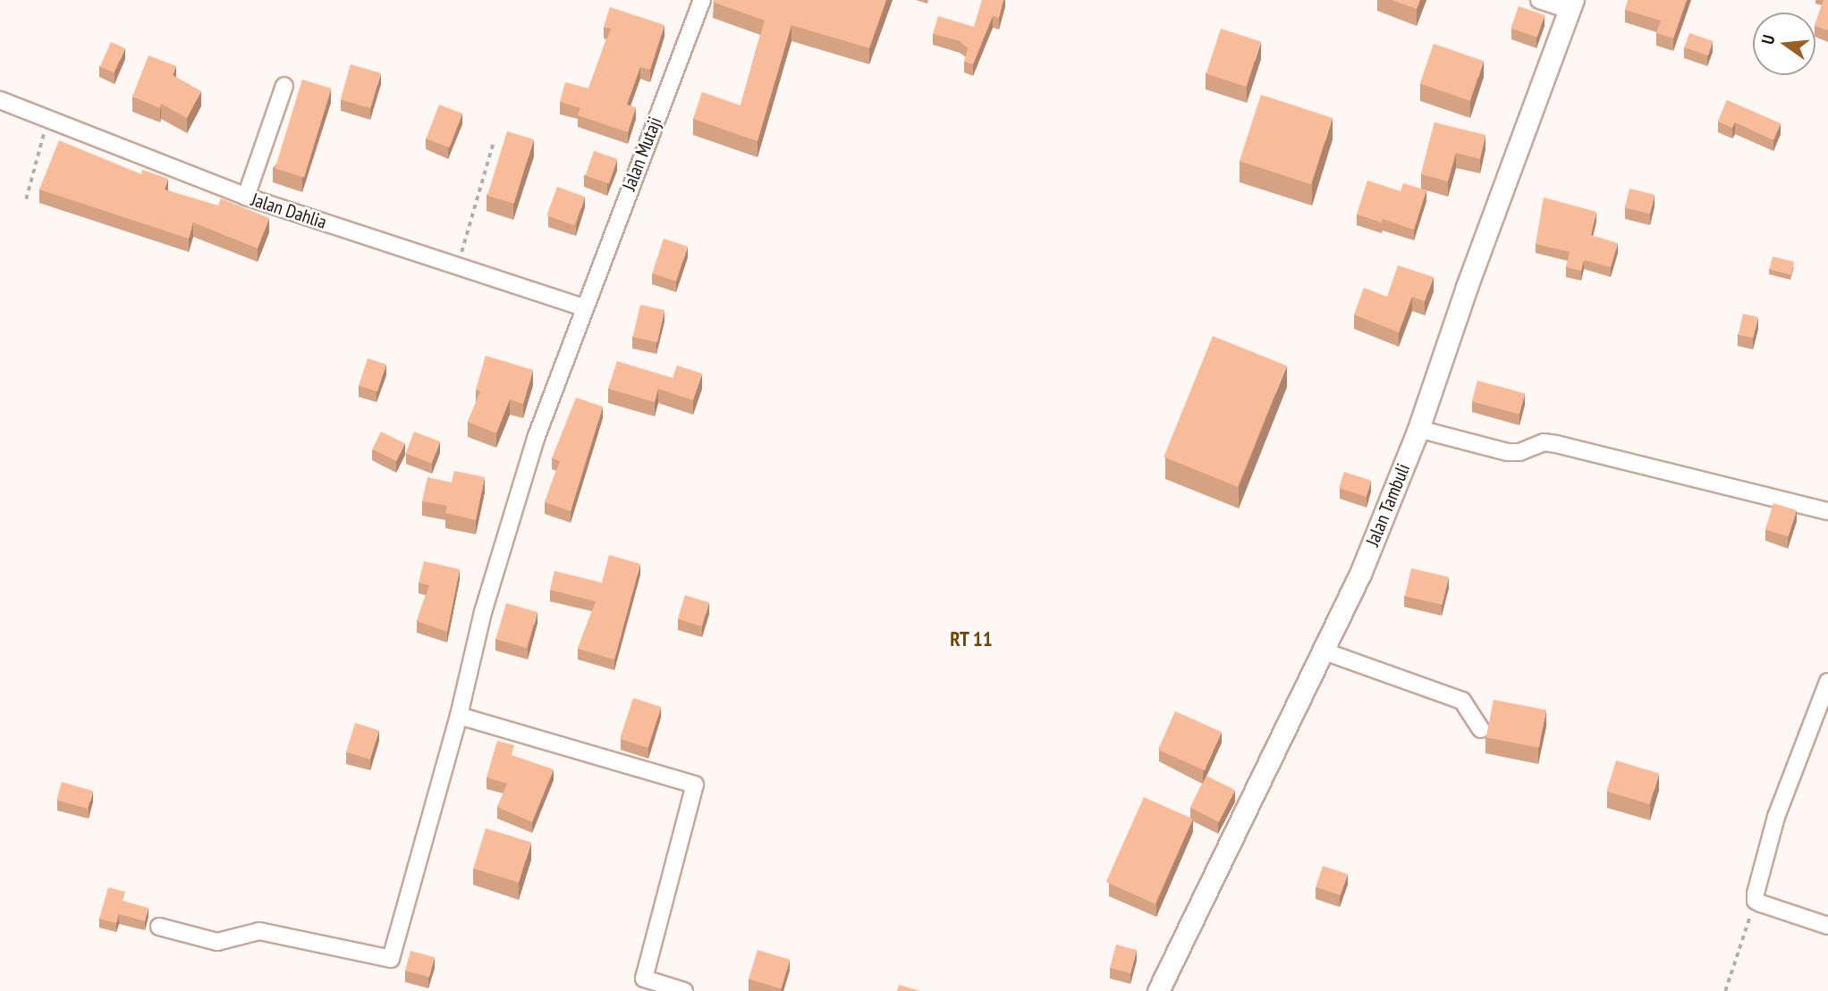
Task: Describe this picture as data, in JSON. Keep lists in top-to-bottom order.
{
  "streets": {
    "street": ["Jalan Mutaji", "Jalan Dahlia", "Jalan Tambuli"]
  },
  "crossings": [
    ["Jalan Mutaji", "Jalan Dahlia"]
  ],
  "districts": ["RT 11"],
  "north": "left"
}
